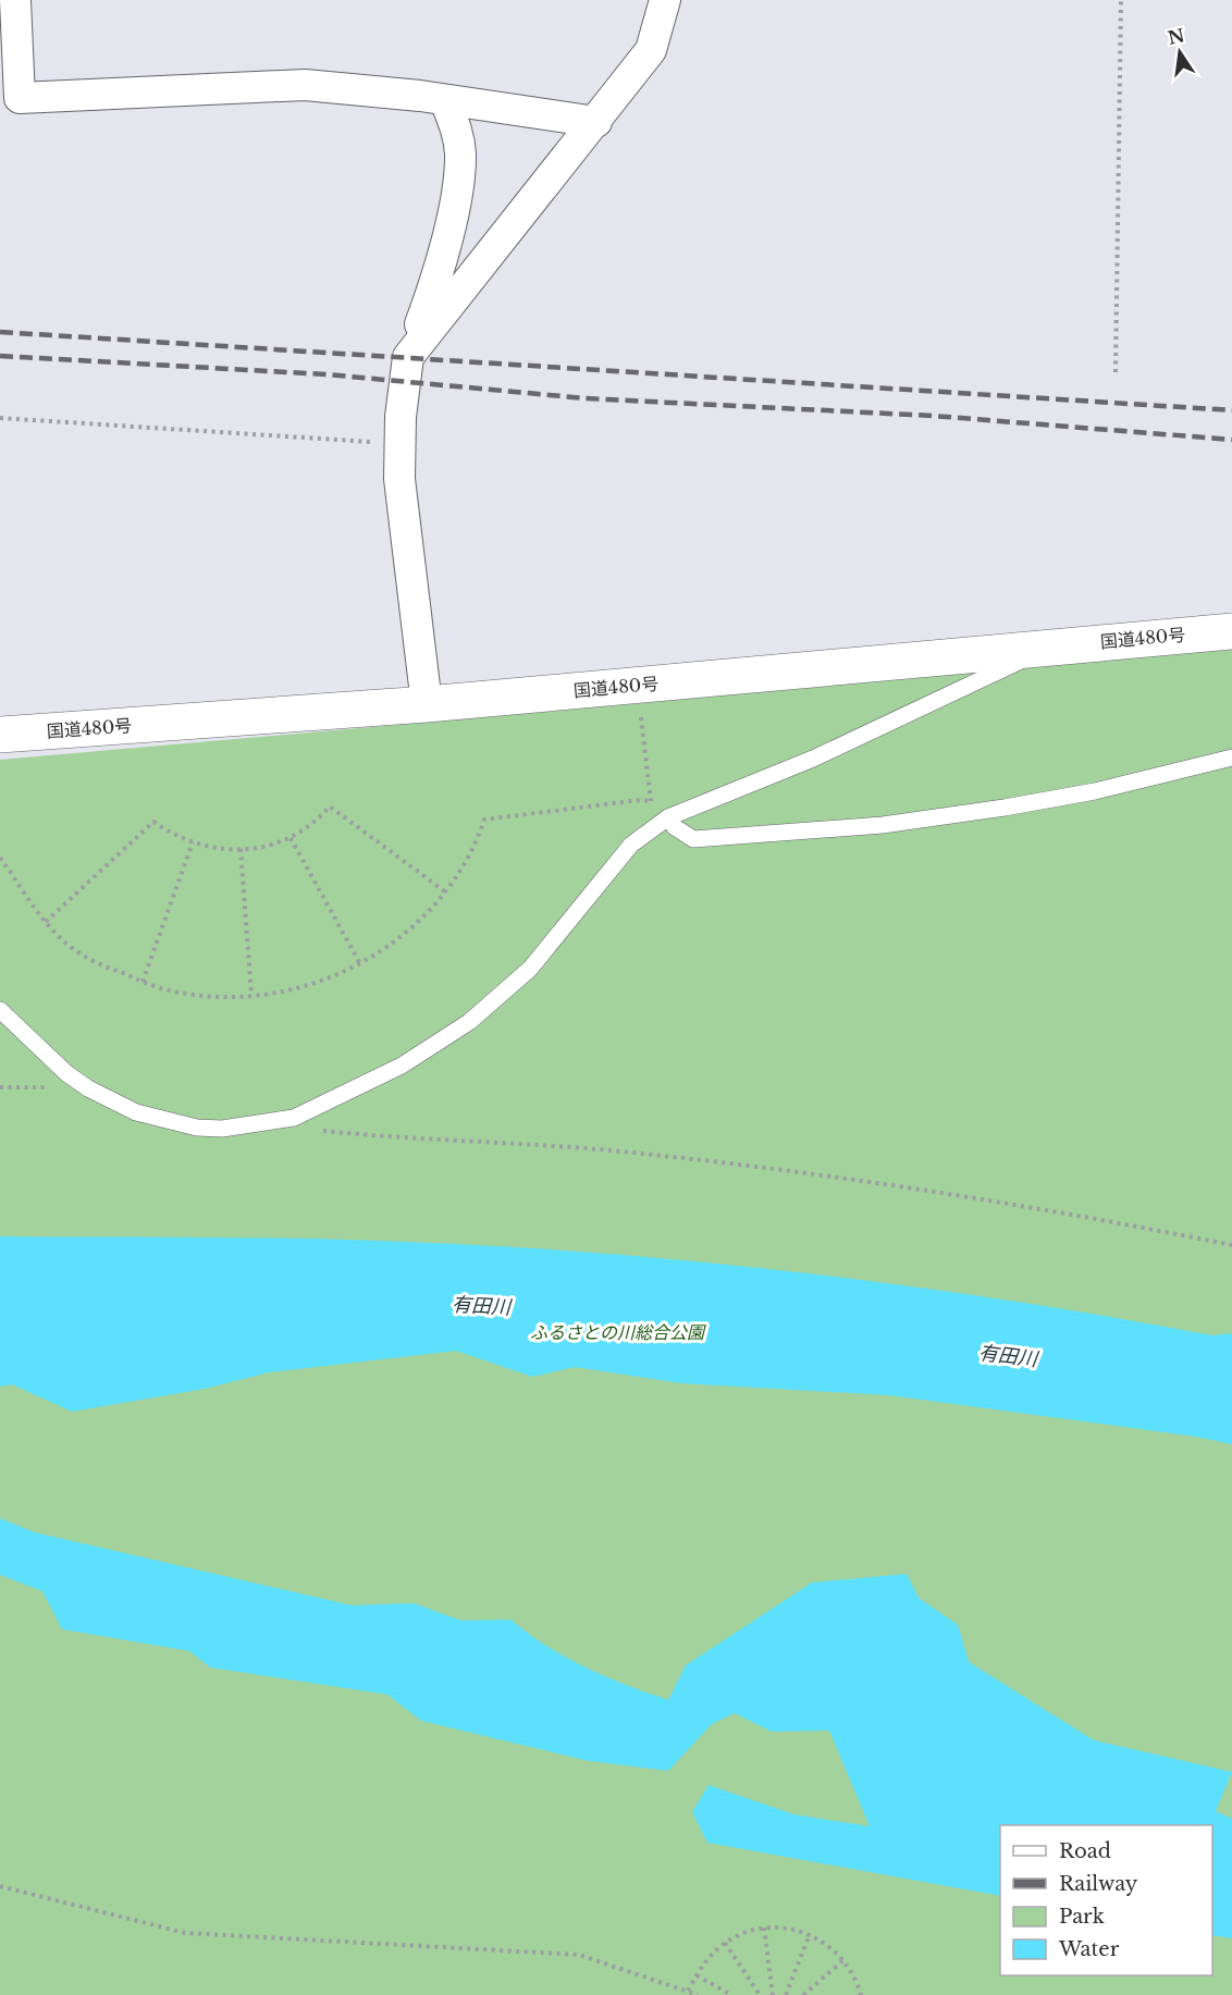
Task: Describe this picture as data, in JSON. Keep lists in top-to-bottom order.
{
  "streets": {
    "highway": ["国道480号"]
  },
  "water": ["有田川"],
  "parks": ["ふるさとの川総合公園"],
  "legend": [
    "Road",
    "Railway",
    "Park",
    "Water"
  ],
  "north": "top"
}
